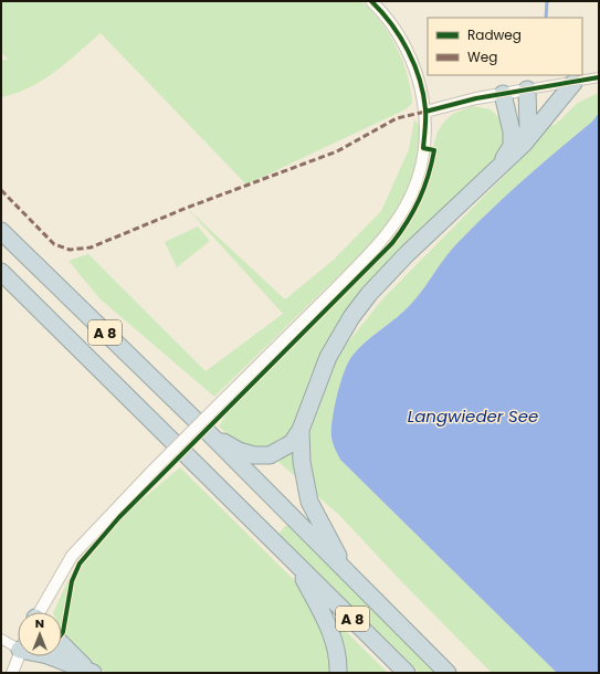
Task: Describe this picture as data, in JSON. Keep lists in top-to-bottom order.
{
  "streets": {
    "highway": ["A 8"]
  },
  "water": ["Langwieder See"],
  "legend": ["Radweg", "Weg"],
  "north": "top"
}
